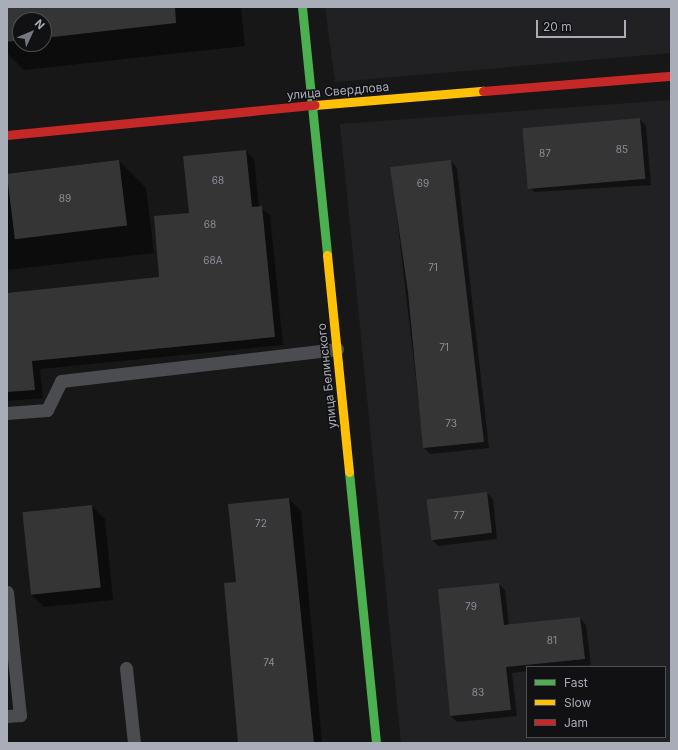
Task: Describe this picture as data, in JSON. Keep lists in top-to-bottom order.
{
  "streets": {
    "street": ["улица Свердлова", "улица Белинского"]
  },
  "crossings": [
    ["улица Свердлова", "улица Белинского"]
  ],
  "house_numbers": [
    "85",
    "87",
    "68",
    "69",
    "89",
    "68",
    "68А",
    "71",
    "71",
    "73",
    "77",
    "72",
    "79",
    "81",
    "74",
    "83"
  ],
  "legend": ["Fast", "Slow", "Jam"],
  "scale_bar": "20 m",
  "north": "top right"
}
